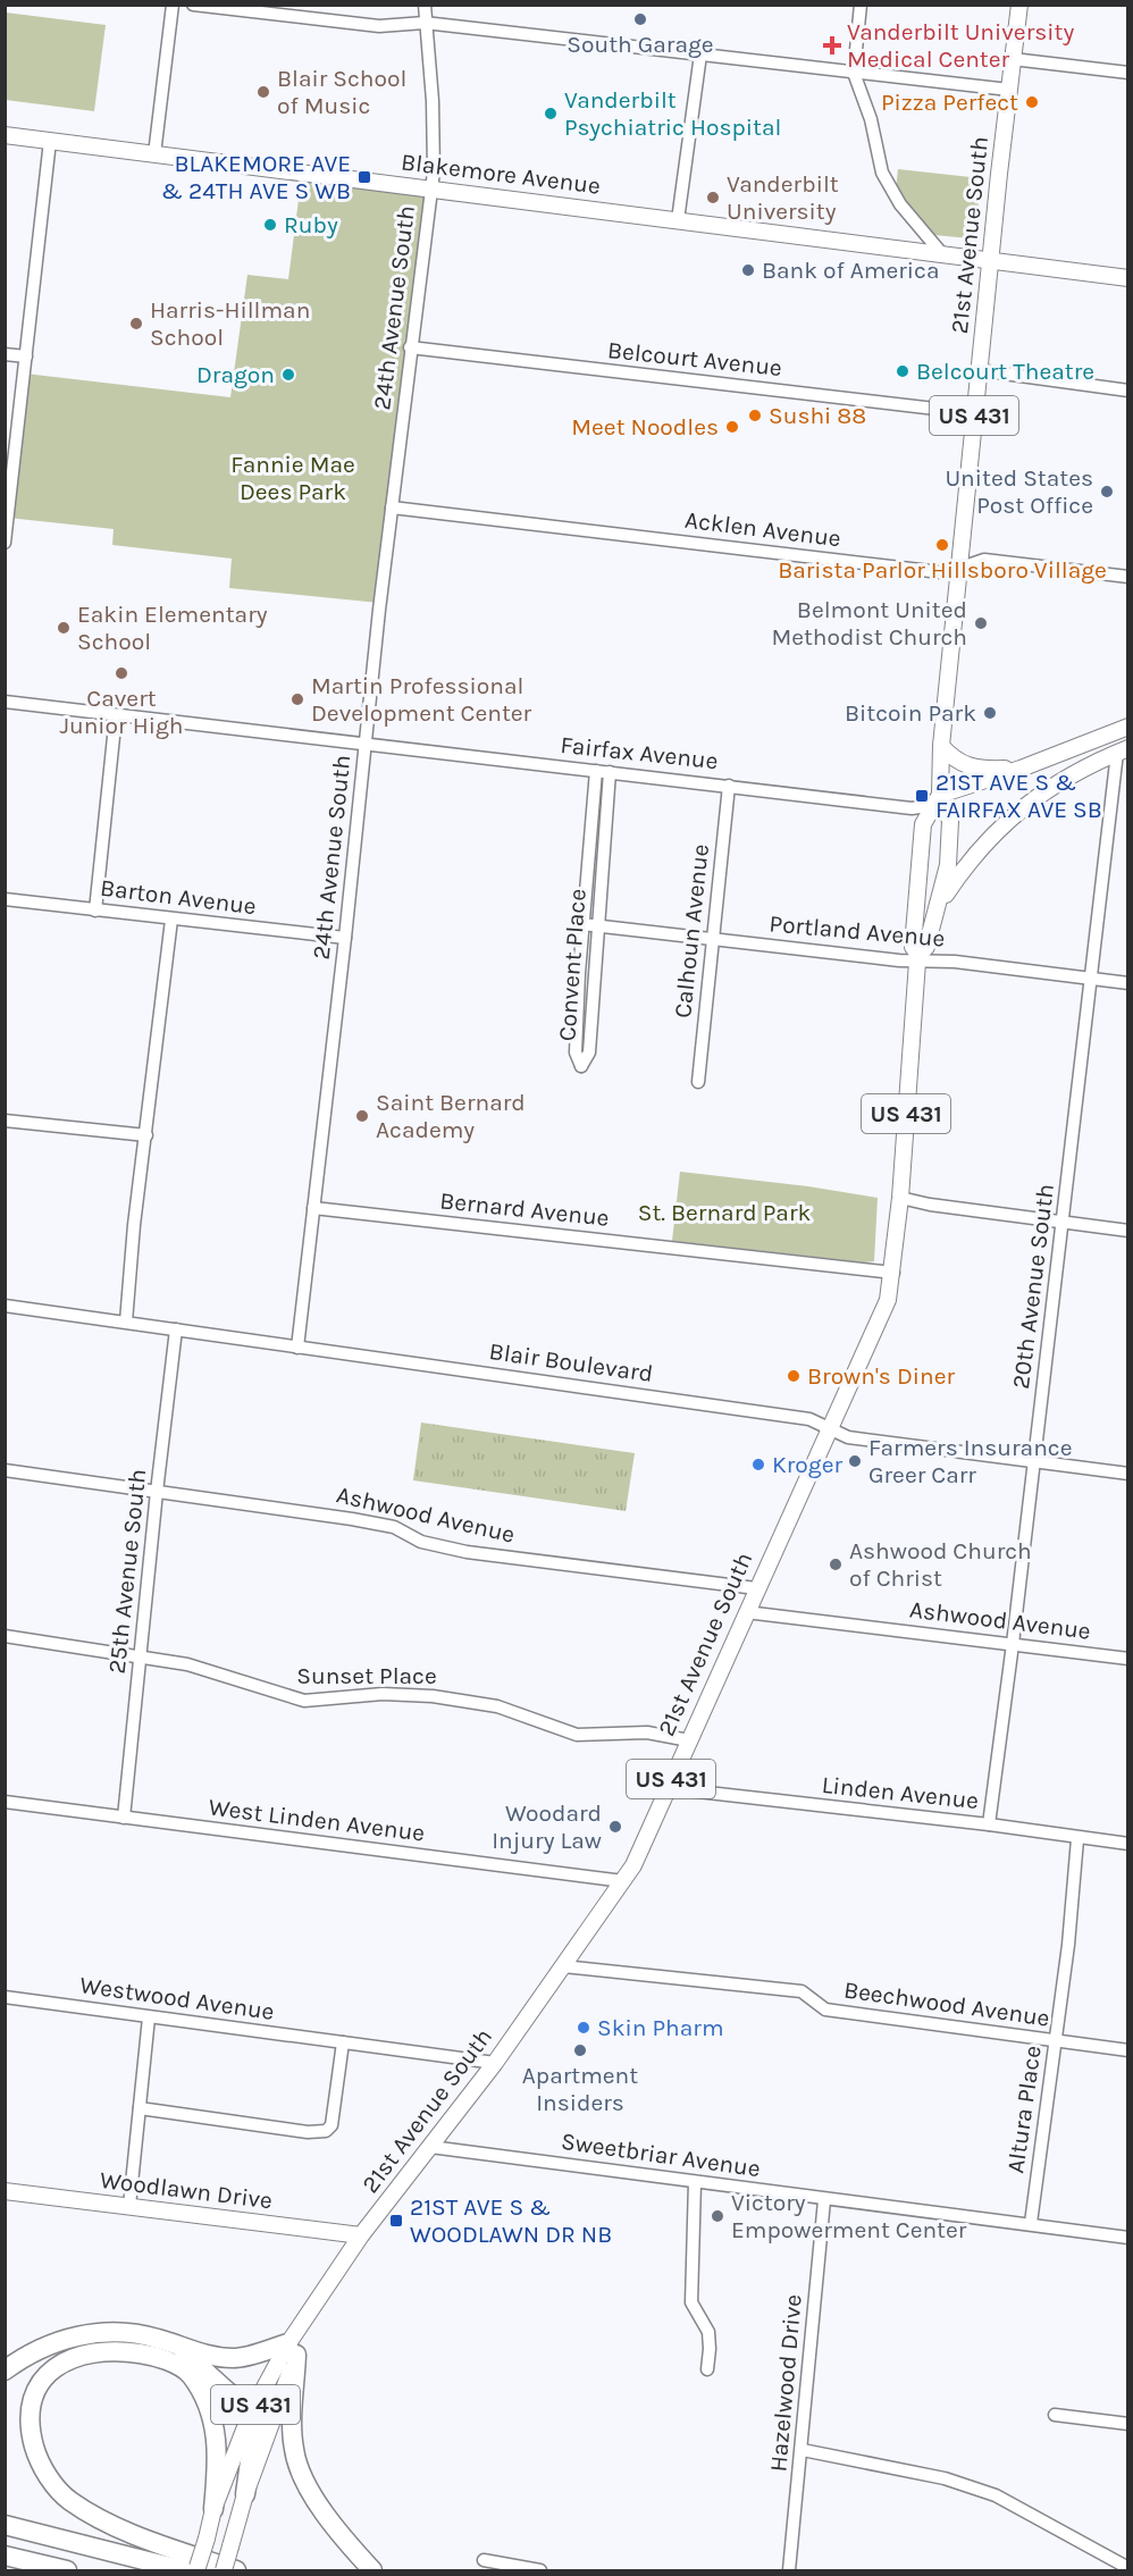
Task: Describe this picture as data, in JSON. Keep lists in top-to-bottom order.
{
  "streets": {
    "main road": [
      "Blakemore Avenue",
      "21st Avenue South",
      "US 431",
      "Woodlawn Drive"
    ],
    "street": [
      "24th Avenue South",
      "Belcourt Avenue",
      "Acklen Avenue",
      "Fairfax Avenue",
      "Barton Avenue",
      "Calhoun Avenue",
      "Portland Avenue",
      "Convent Place",
      "Bernard Avenue",
      "20th Avenue South",
      "Blair Boulevard",
      "Ashwood Avenue",
      "25th Avenue South",
      "Sunset Place",
      "Linden Avenue",
      "West Linden Avenue",
      "Westwood Avenue",
      "Beechwood Avenue",
      "Altura Place",
      "Sweetbriar Avenue",
      "Hazelwood Drive"
    ]
  },
  "crossings": [
    ["Blakemore Avenue", "21st Avenue South"],
    ["Blakemore Avenue", "24th Avenue South"],
    ["21st Avenue South", "Belcourt Avenue"],
    ["21st Avenue South", "US 431"],
    ["21st Avenue South", "Acklen Avenue"],
    ["21st Avenue South", "Fairfax Avenue"],
    ["21st Avenue South", "Portland Avenue"],
    ["21st Avenue South", "Bernard Avenue"],
    ["21st Avenue South", "Blair Boulevard"],
    ["21st Avenue South", "Ashwood Avenue"],
    ["21st Avenue South", "Sunset Place"],
    ["21st Avenue South", "Linden Avenue"],
    ["21st Avenue South", "West Linden Avenue"],
    ["21st Avenue South", "Westwood Avenue"],
    ["21st Avenue South", "Beechwood Avenue"],
    ["21st Avenue South", "Sweetbriar Avenue"],
    ["21st Avenue South", "Woodlawn Drive"],
    ["24th Avenue South", "Belcourt Avenue"],
    ["24th Avenue South", "Acklen Avenue"],
    ["24th Avenue South", "Fairfax Avenue"],
    ["24th Avenue South", "Barton Avenue"],
    ["24th Avenue South", "Bernard Avenue"],
    ["24th Avenue South", "Blair Boulevard"],
    ["Fairfax Avenue", "Calhoun Avenue"],
    ["Fairfax Avenue", "Convent Place"],
    ["Calhoun Avenue", "Portland Avenue"],
    ["Portland Avenue", "Convent Place"],
    ["Portland Avenue", "20th Avenue South"],
    ["20th Avenue South", "Blair Boulevard"],
    ["20th Avenue South", "Ashwood Avenue"],
    ["20th Avenue South", "Linden Avenue"],
    ["Blair Boulevard", "25th Avenue South"],
    ["Ashwood Avenue", "25th Avenue South"],
    ["25th Avenue South", "Sunset Place"],
    ["25th Avenue South", "West Linden Avenue"],
    ["Linden Avenue", "Altura Place"],
    ["Beechwood Avenue", "Altura Place"],
    ["Altura Place", "Sweetbriar Avenue"],
    ["Sweetbriar Avenue", "Hazelwood Drive"]
  ],
  "parks": ["Fannie Mae Dees Park", "St. Bernard Park"],
  "places": {
    "other": [
      "South Garage",
      "Blair School of Music",
      "Pizza Perfect",
      "Vanderbilt Psychiatric Hospital",
      "Vanderbilt University",
      "Ruby",
      "Bank of America",
      "Harris-Hillman School",
      "Belcourt Theatre",
      "Dragon",
      "Sushi 88",
      "Meet Noodles",
      "United States Post Office",
      "Barista Parlor Hillsboro Village",
      "Belmont United Methodist Church",
      "Eakin Elementary School",
      "Cavert Junior High",
      "Martin Professional Development Center",
      "Bitcoin Park",
      "Saint Bernard Academy",
      "Brown's Diner",
      "Farmers Insurance Greer Carr",
      "Kroger",
      "Ashwood Church of Christ",
      "Woodard Injury Law",
      "Skin Pharm",
      "Apartment Insiders",
      "Victory Empowerment Center"
    ],
    "health": ["Vanderbilt University Medical Center"],
    "transit": ["BLAKEMORE AVE & 24TH AVE S WB", "21ST AVE S & FAIRFAX AVE SB", "21ST AVE S & WOODLAWN DR NB"]
  }
}
